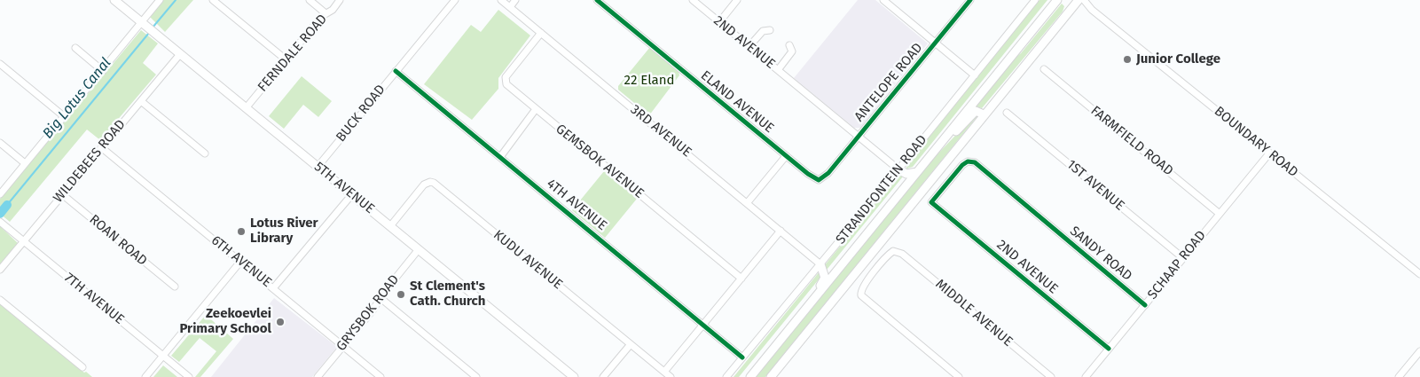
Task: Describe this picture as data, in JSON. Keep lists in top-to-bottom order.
{
  "streets": {
    "main road": ["5TH AVENUE", "STRANDFONTEIN ROAD"],
    "street": [
      "2ND AVENUE",
      "FERNDALE ROAD",
      "ANTELOPE ROAD",
      "ELAND AVENUE",
      "BUCK ROAD",
      "3RD AVENUE",
      "FARMFIELD ROAD",
      "BOUNDARY ROAD",
      "WILDEBEES ROAD",
      "GEMSBOK AVENUE",
      "1ST AVENUE",
      "4TH AVENUE",
      "ROAN ROAD",
      "SANDY ROAD",
      "KUDU AVENUE",
      "6TH AVENUE",
      "SCHAAP ROAD",
      "7TH AVENUE",
      "GRYSBOK ROAD",
      "MIDDLE AVENUE"
    ]
  },
  "crossings": [
    ["2ND AVENUE", "ANTELOPE ROAD"],
    ["2ND AVENUE", "ELAND AVENUE"],
    ["2ND AVENUE", "STRANDFONTEIN ROAD"],
    ["2ND AVENUE", "SANDY ROAD"],
    ["2ND AVENUE", "SCHAAP ROAD"],
    ["FERNDALE ROAD", "5TH AVENUE"],
    ["ANTELOPE ROAD", "ELAND AVENUE"],
    ["BUCK ROAD", "5TH AVENUE"],
    ["BUCK ROAD", "4TH AVENUE"],
    ["3RD AVENUE", "GEMSBOK AVENUE"],
    ["3RD AVENUE", "STRANDFONTEIN ROAD"],
    ["FARMFIELD ROAD", "SCHAAP ROAD"],
    ["BOUNDARY ROAD", "SCHAAP ROAD"],
    ["WILDEBEES ROAD", "5TH AVENUE"],
    ["WILDEBEES ROAD", "ROAN ROAD"],
    ["WILDEBEES ROAD", "6TH AVENUE"],
    ["WILDEBEES ROAD", "7TH AVENUE"],
    ["1ST AVENUE", "SCHAAP ROAD"],
    ["5TH AVENUE", "KUDU AVENUE"],
    ["5TH AVENUE", "GRYSBOK ROAD"],
    ["STRANDFONTEIN ROAD", "4TH AVENUE"],
    ["SANDY ROAD", "SCHAAP ROAD"],
    ["6TH AVENUE", "GRYSBOK ROAD"]
  ],
  "water": ["Big Lotus Canal"],
  "parks": ["22 Eland"],
  "places": [
    "Junior College",
    "Lotus River Library",
    "St Clement's Cath. Church",
    "Zeekoevlei Primary School"
  ]
}
